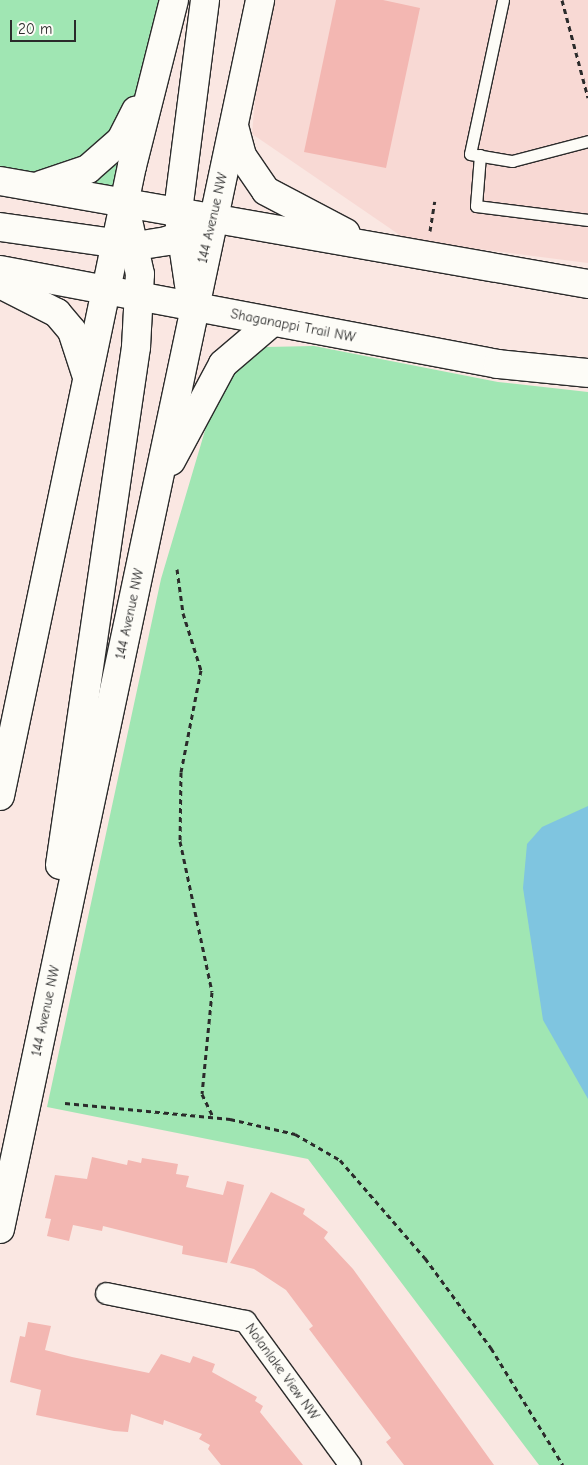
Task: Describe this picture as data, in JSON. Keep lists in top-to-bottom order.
{
  "streets": {
    "main road": ["144 Avenue NW", "Shaganappi Trail NW"],
    "street": ["Nolanlake View NW"]
  },
  "crossings": [
    ["144 Avenue NW", "Shaganappi Trail NW"]
  ],
  "scale_bar": "20 m"
}
